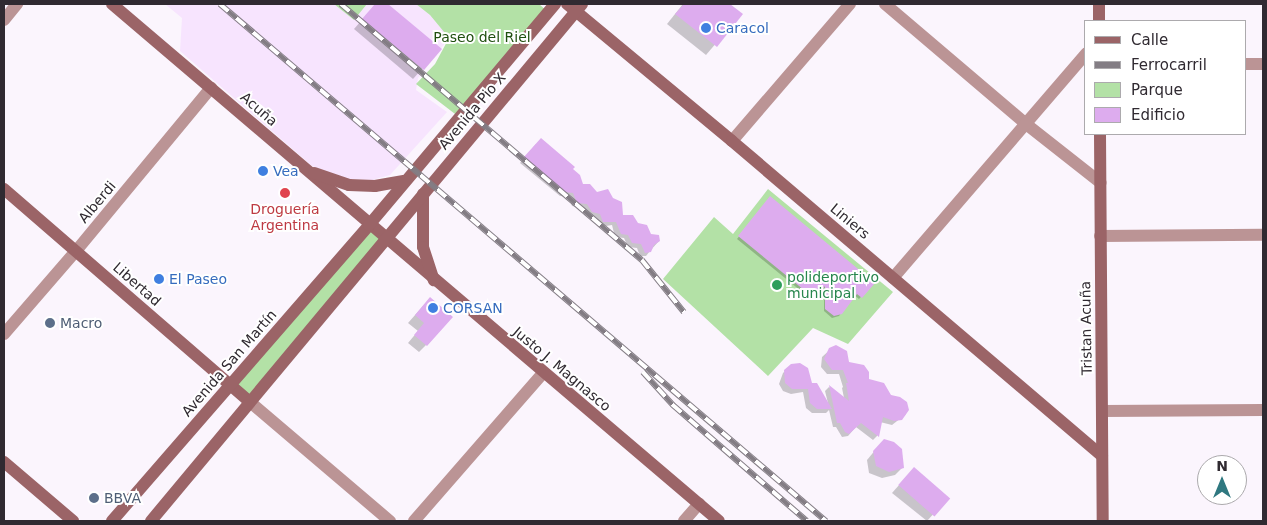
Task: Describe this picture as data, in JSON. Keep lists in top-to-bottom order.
{
  "streets": {
    "main road": [
      "Acuña",
      "Avenida Pio X",
      "Liniers",
      "Libertad",
      "Tristan Acuña",
      "Avenida San Martín",
      "Justo J. Magnasco"
    ],
    "street": ["Alberdi"]
  },
  "crossings": [
    ["Acuña", "Avenida Pio X"],
    ["Acuña", "Alberdi"],
    ["Acuña", "Avenida San Martín"],
    ["Acuña", "Justo J. Magnasco"],
    ["Avenida Pio X", "Liniers"],
    ["Avenida Pio X", "Avenida San Martín"],
    ["Avenida Pio X", "Justo J. Magnasco"],
    ["Alberdi", "Libertad"],
    ["Liniers", "Tristan Acuña"],
    ["Libertad", "Avenida San Martín"]
  ],
  "parks": ["Paseo del Riel"],
  "places": [
    "Caracol",
    "Vea",
    "Droguería Argentina",
    "El Paseo",
    "polideportivo municipal",
    "CORSAN",
    "Macro",
    "BBVA"
  ],
  "legend": [
    "Calle",
    "Ferrocarril",
    "Parque",
    "Edificio"
  ],
  "north": "top"
}
